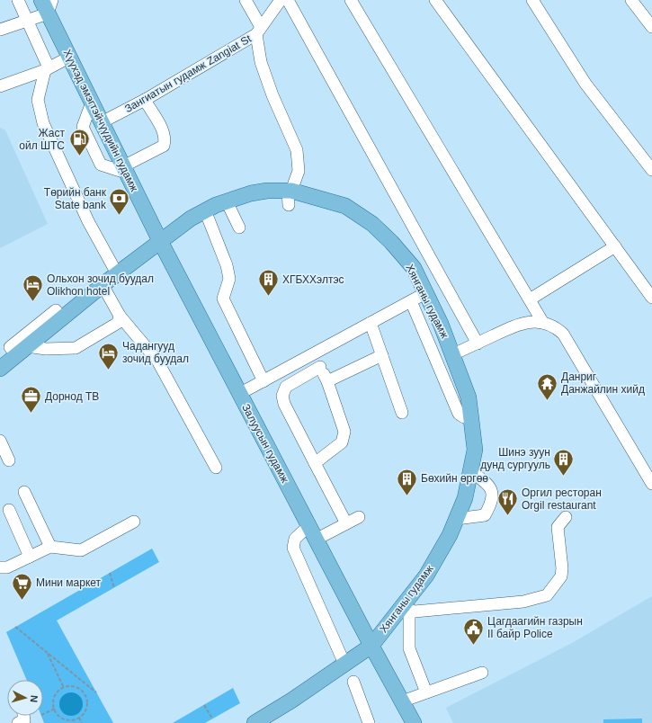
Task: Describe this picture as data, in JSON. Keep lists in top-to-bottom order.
{
  "streets": {
    "main road": ["Хүүхэд эмэгтэйчүүдийн гудамж", "Хянганы гудамж", "Залуусын гудамж"],
    "street": ["Зангиатын гудамж Zangiat St"]
  },
  "crossings": [
    ["Зангиатын гудамж Zangiat St", "Хүүхэд эмэгтэйчүүдийн гудамж"],
    ["Хүүхэд эмэгтэйчүүдийн гудамж", "Хянганы гудамж"],
    ["Хүүхэд эмэгтэйчүүдийн гудамж", "Залуусын гудамж"],
    ["Хянганы гудамж", "Залуусын гудамж"]
  ],
  "places": {
    "fuel station": ["Жаст ойл ШТС"],
    "bank": ["Төрийн банк State bank"],
    "building": ["ХГБХХэлтэс", "Шинэ зуун дунд сургууль", "Бөхийн өргөө"],
    "hotel": ["Ольхон зочид буудал Olikhon hotel", "Чадангууд зочид буудал"],
    "temple": ["Данриг Данжайлин хийд"],
    "office": ["Дорнод ТВ"],
    "restaurant": ["Оргил ресторан Orgil restaurant"],
    "supermarket": ["Мини маркет"],
    "public building": ["Цагдаагийн газрын II байр Police"]
  },
  "north": "right"
}
